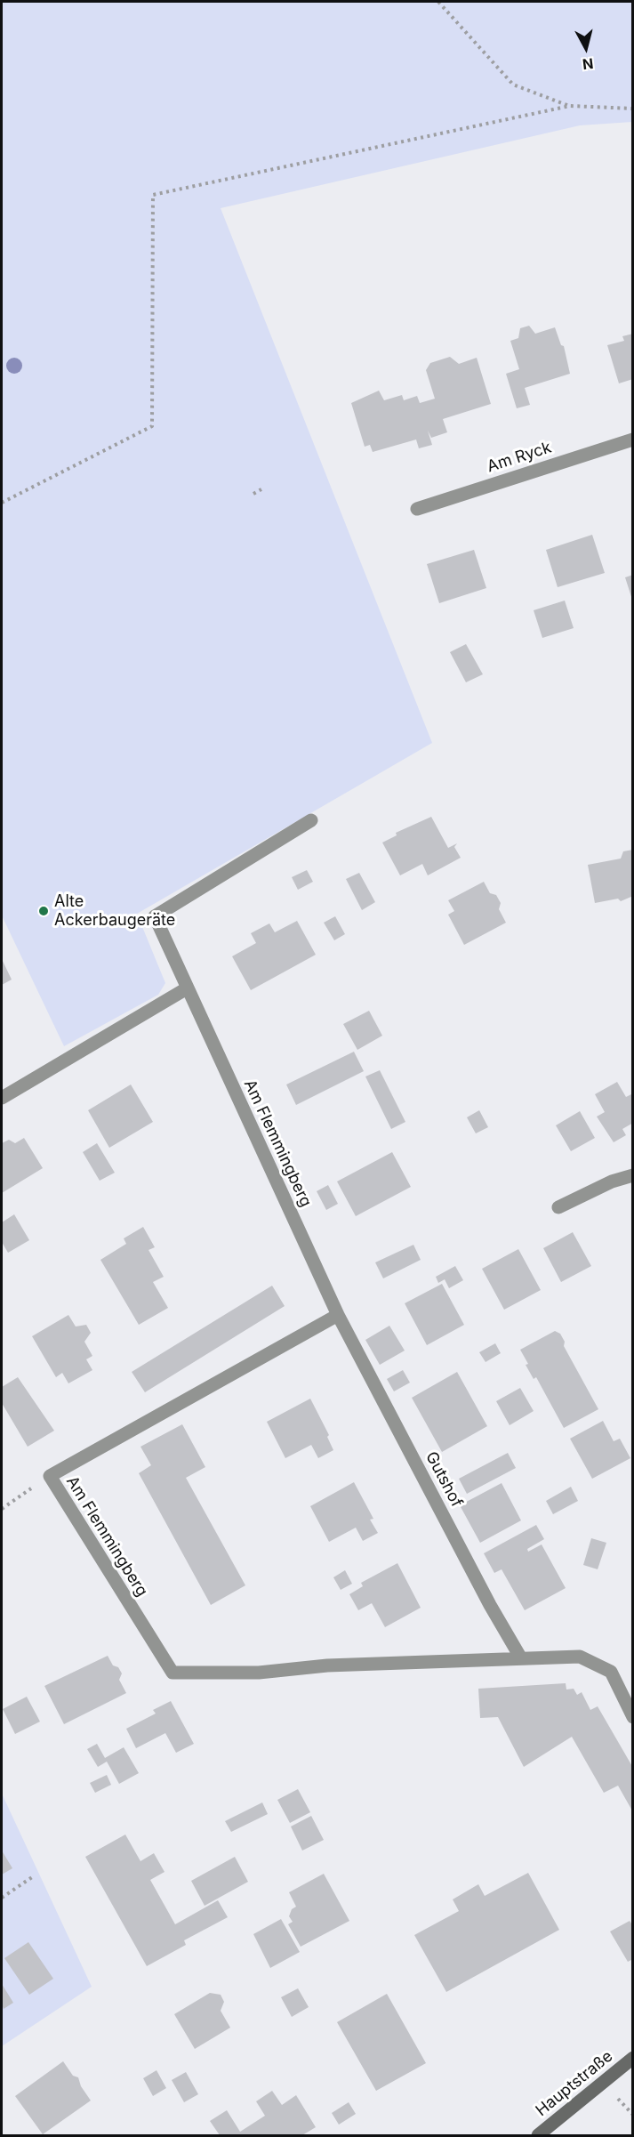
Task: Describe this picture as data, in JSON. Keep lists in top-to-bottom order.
{
  "streets": {
    "street": [
      "Am Ryck",
      "Am Flemmingberg",
      "Gutshof",
      "Hauptstraße"
    ]
  },
  "crossings": [
    ["Am Flemmingberg", "Gutshof"]
  ],
  "places": ["Alte Ackerbaugeräte"],
  "north": "bottom"
}
